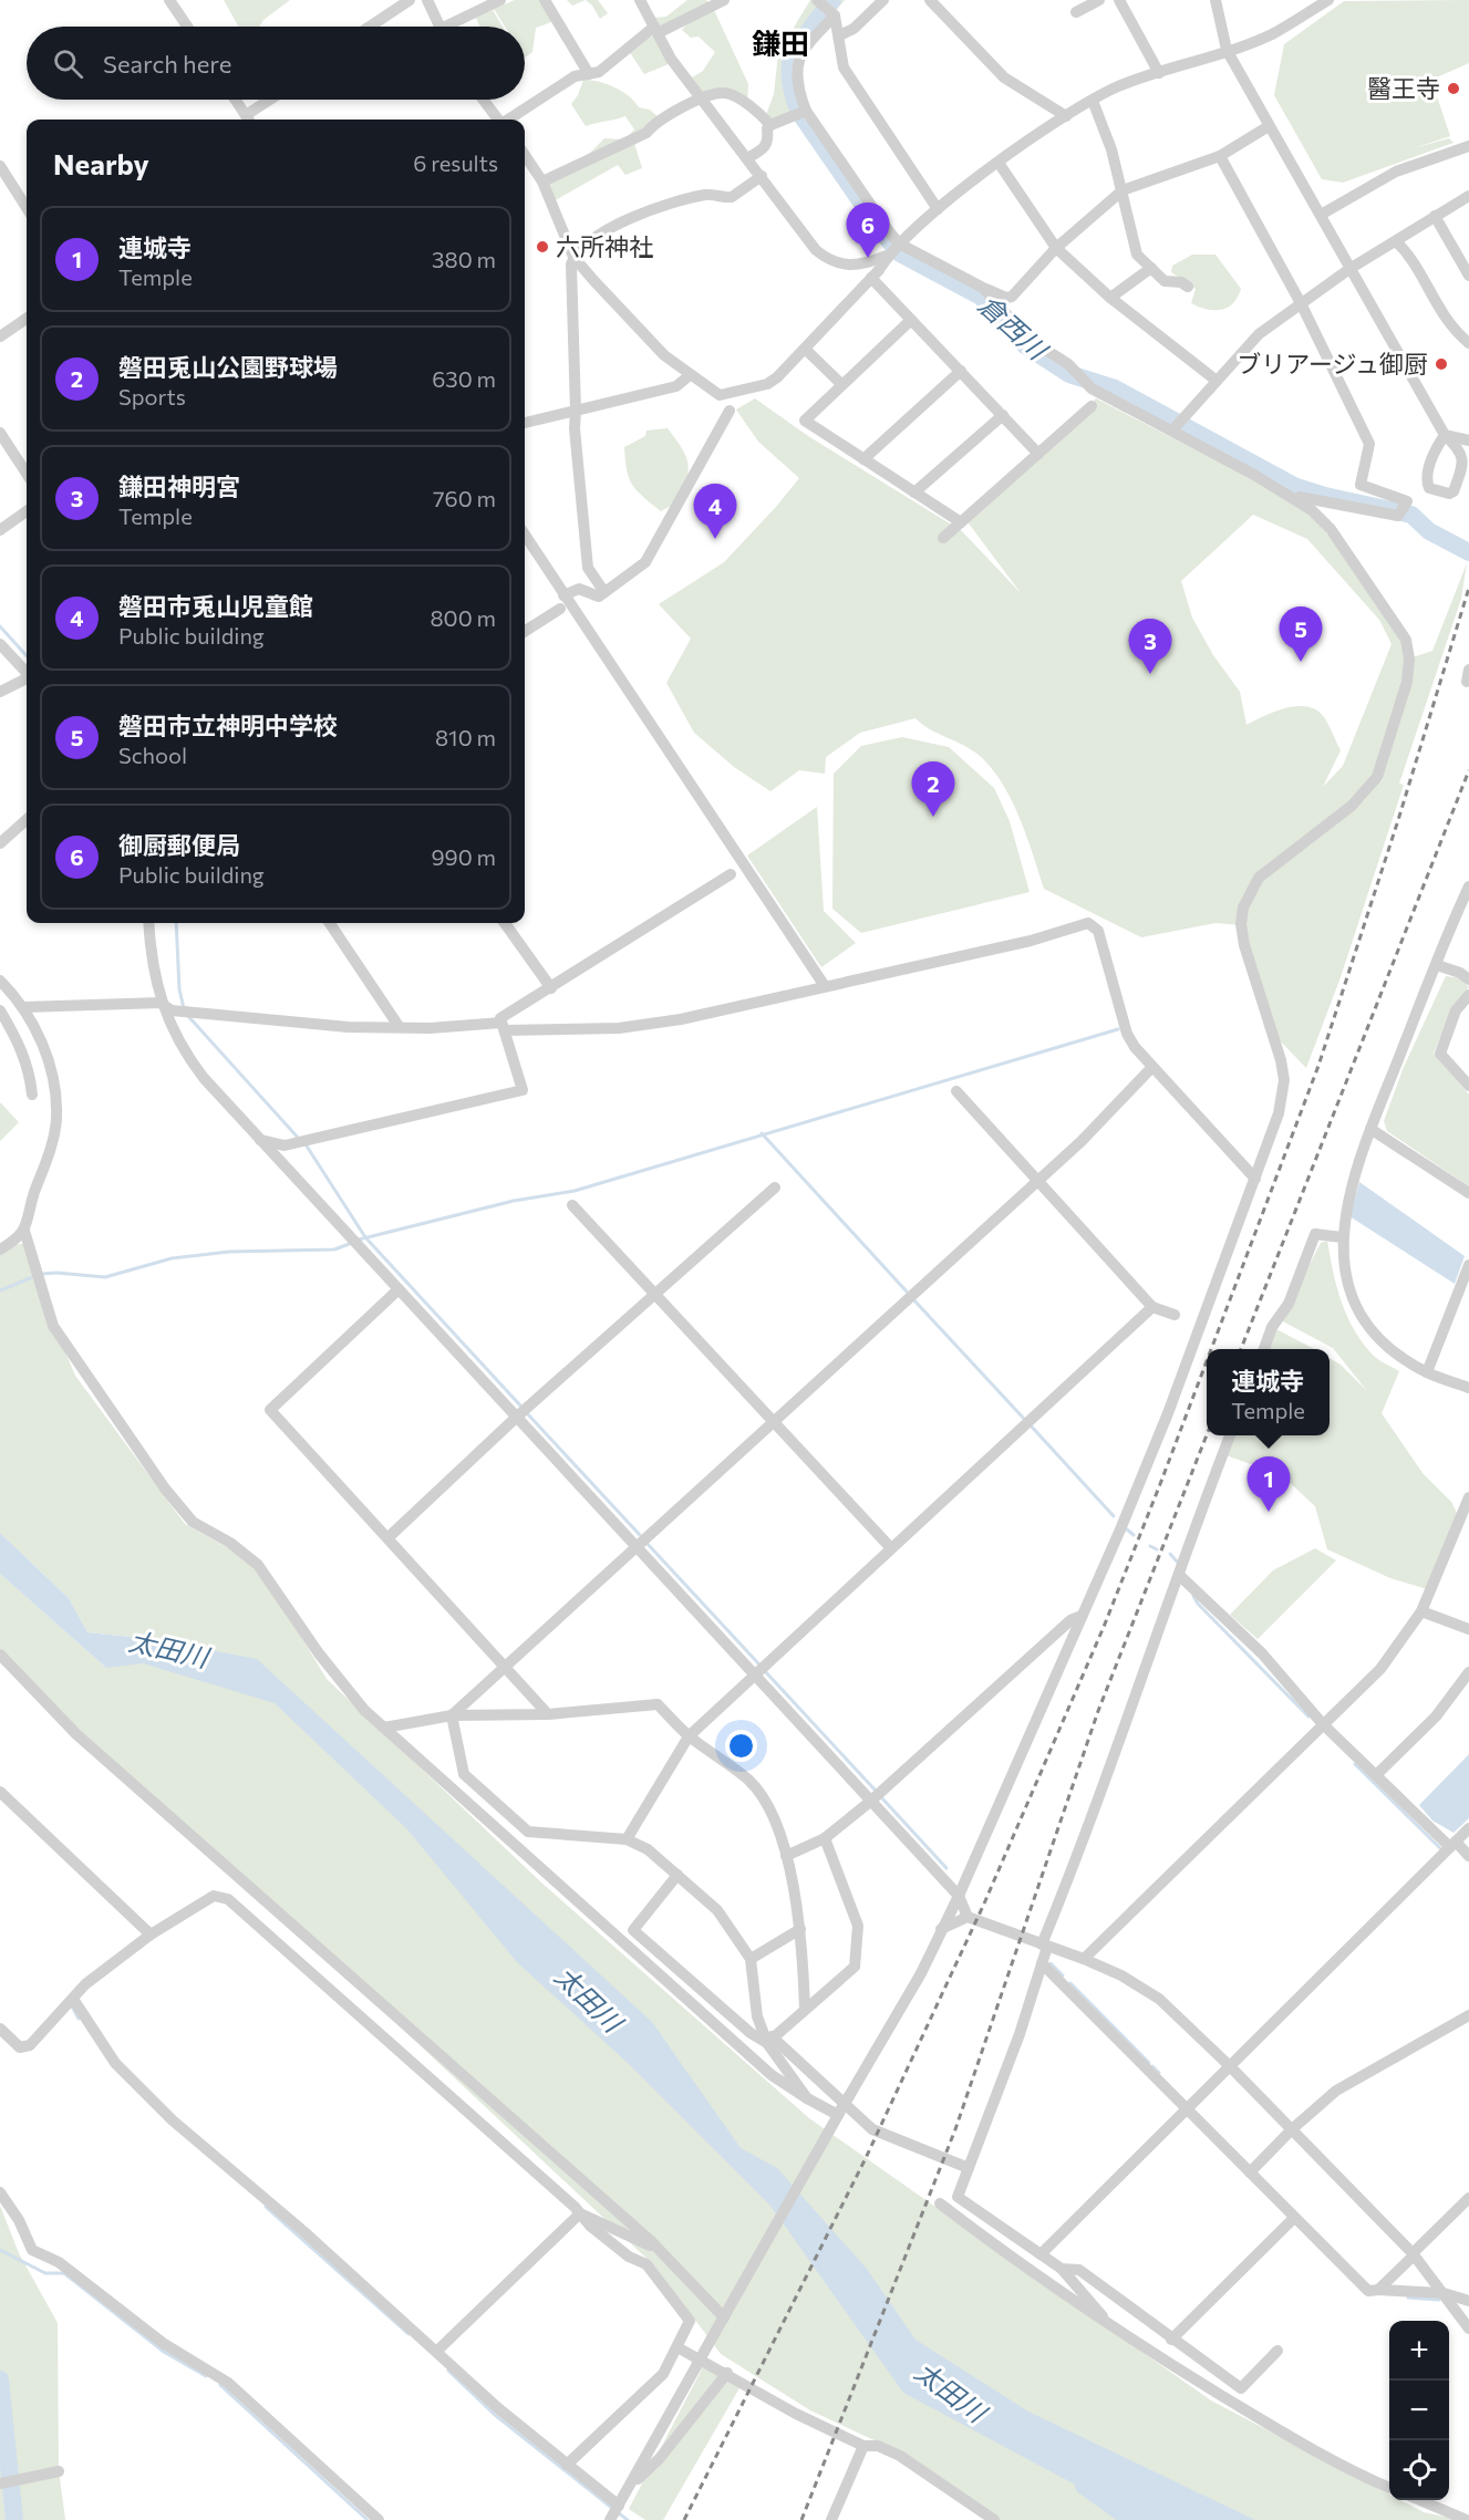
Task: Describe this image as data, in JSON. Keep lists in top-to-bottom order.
{
  "districts": ["鎌田"],
  "water": ["倉西川", "太田川"],
  "places": ["醫王寺", "六所神社", "ブリアージュ御厨"],
  "page": {
    "search": "Search here",
    "heading": ["Nearby", "6 results"],
    "pins": [
      "6",
      "4",
      "5",
      "3",
      "2",
      "1"
    ],
    "list": [
      {
        "mark": "1",
        "name": "連城寺",
        "note": "Temple",
        "value": "380 m"
      },
      {
        "mark": "2",
        "name": "磐田兎山公園野球場",
        "note": "Sports",
        "value": "630 m"
      },
      {
        "mark": "3",
        "name": "鎌田神明宮",
        "note": "Temple",
        "value": "760 m"
      },
      {
        "mark": "4",
        "name": "磐田市兎山児童館",
        "note": "Public building",
        "value": "800 m"
      },
      {
        "mark": "5",
        "name": "磐田市立神明中学校",
        "note": "School",
        "value": "810 m"
      },
      {
        "mark": "6",
        "name": "御厨郵便局",
        "note": "Public building",
        "value": "990 m"
      }
    ],
    "popup": ["連城寺", "Temple"],
    "map_buttons": ["+", "−"]
  }
}
